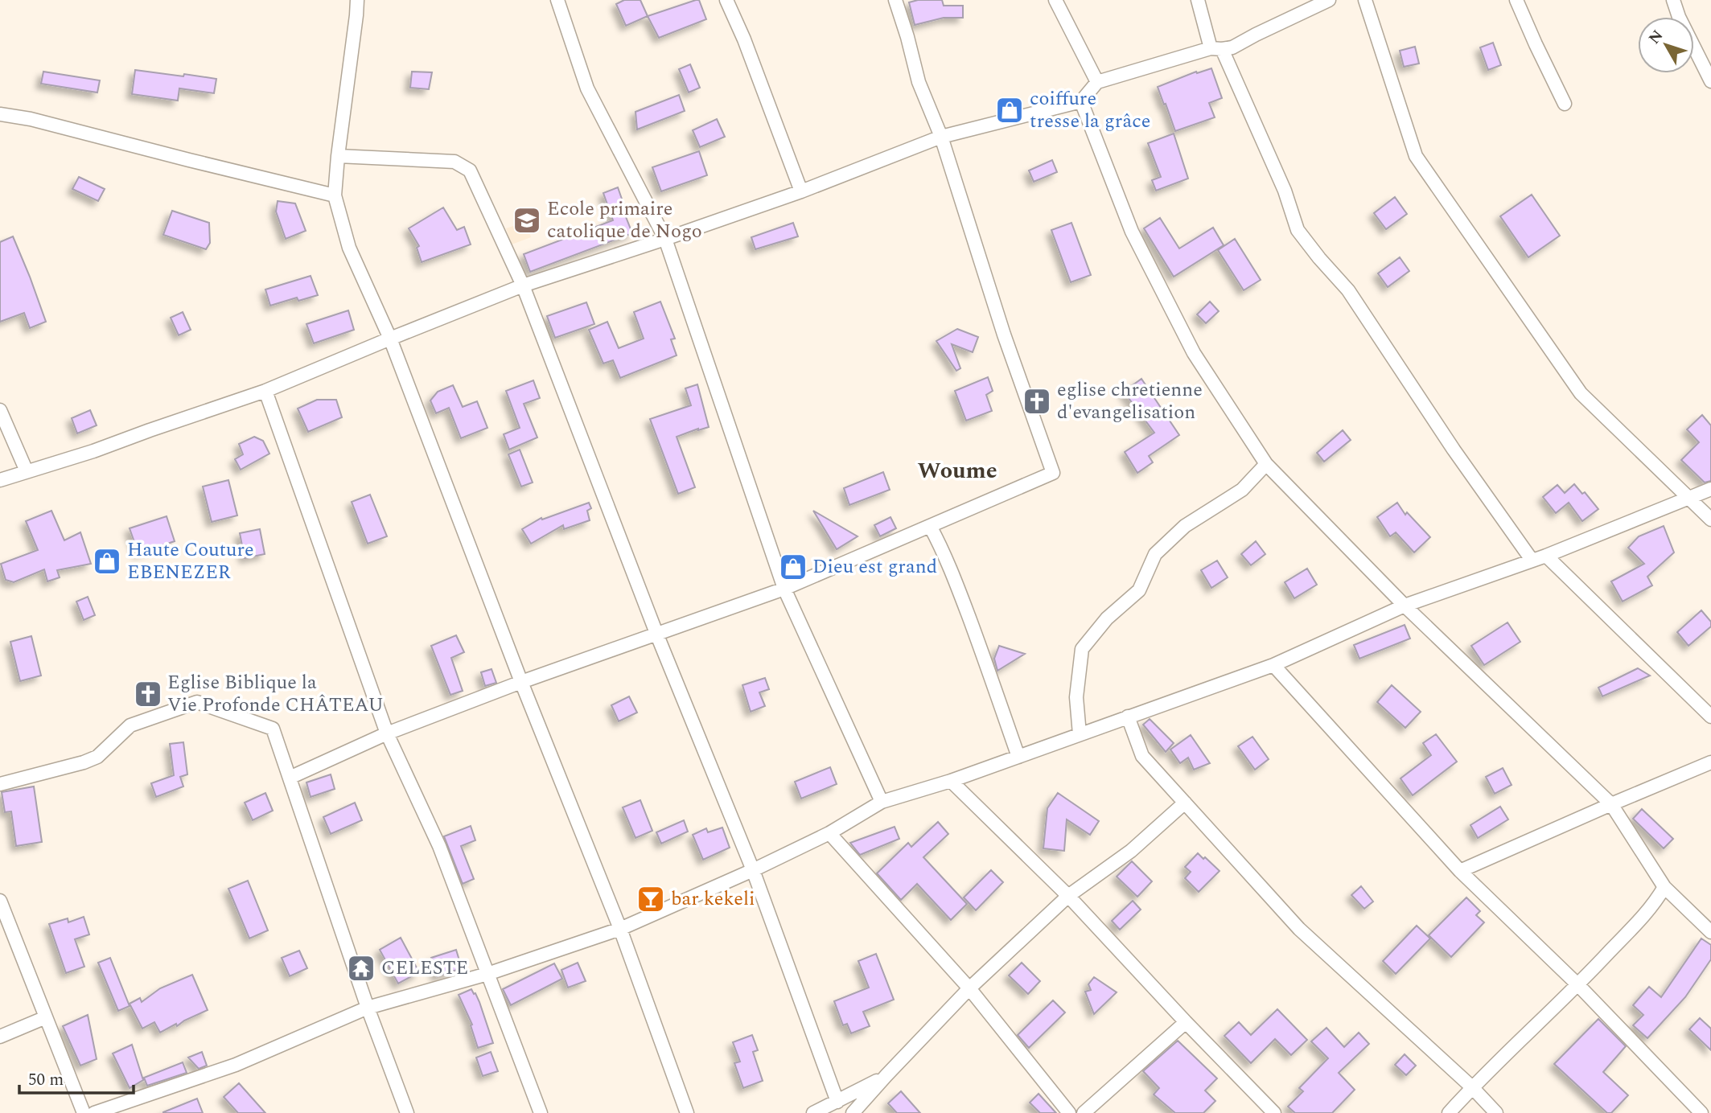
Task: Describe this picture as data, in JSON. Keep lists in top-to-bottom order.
{
  "districts": ["Woume"],
  "places": {
    "shop": ["coiffure tresse la grâce", "Haute Couture EBENEZER", "Dieu est grand"],
    "school or university": ["Ecole primaire catolique de Nogo"],
    "church": ["eglise chretienne d'evangelisation", "Eglise Biblique la Vie Profonde CHÂTEAU"],
    "bar": ["bar kekeli"],
    "temple": ["CELESTE"]
  },
  "scale_bar": "50 m",
  "north": "top left"
}
